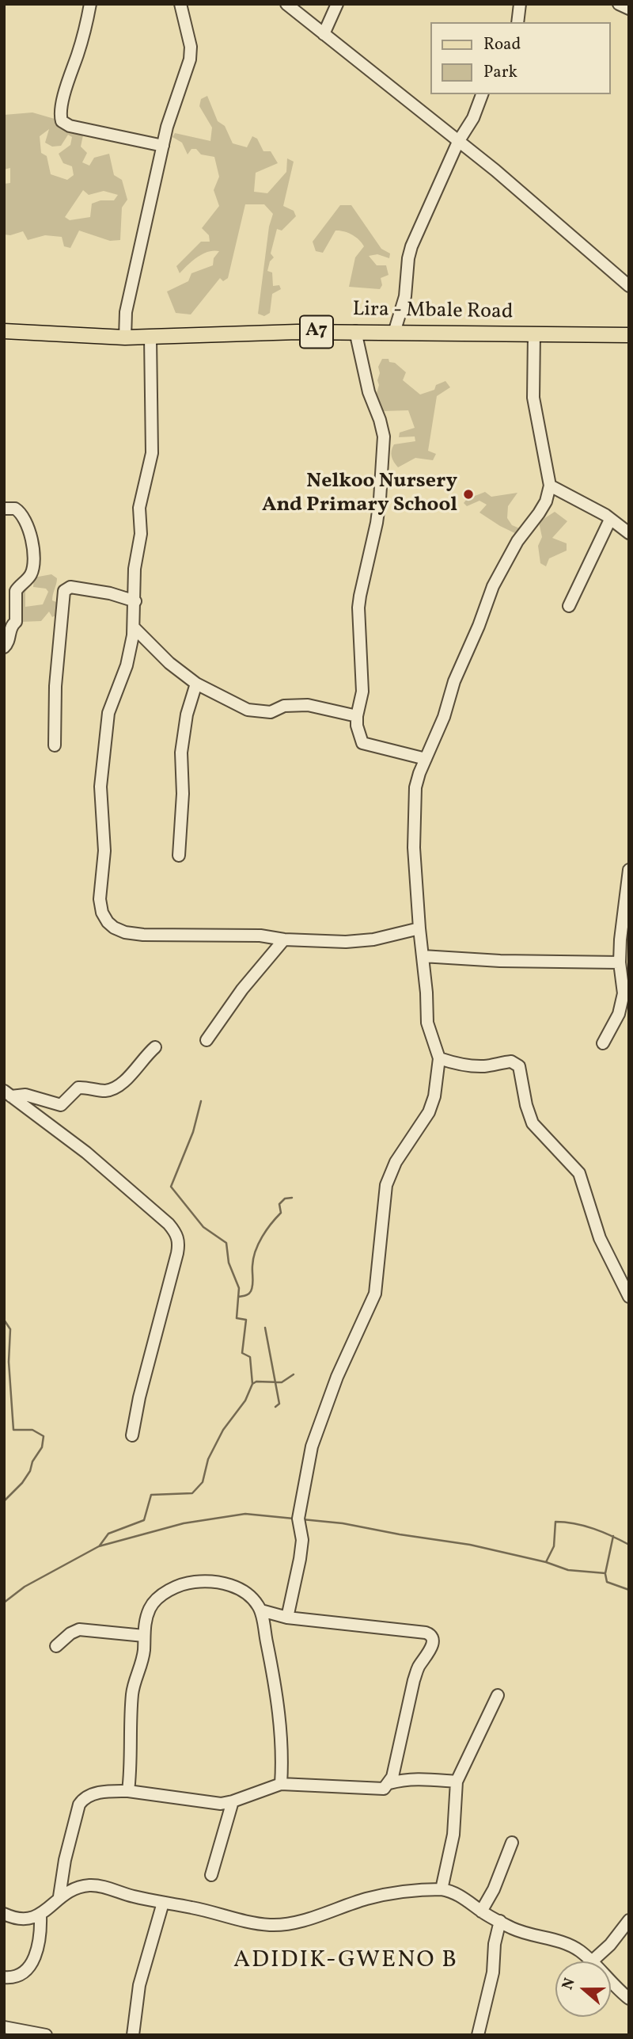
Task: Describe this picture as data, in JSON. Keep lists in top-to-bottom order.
{
  "streets": {
    "main road": ["Lira - Mbale Road", "A7"]
  },
  "districts": ["ADIDIK-GWENO B"],
  "places": ["Nelkoo Nursery And Primary School"],
  "legend": ["Road", "Park"],
  "north": "left"
}
